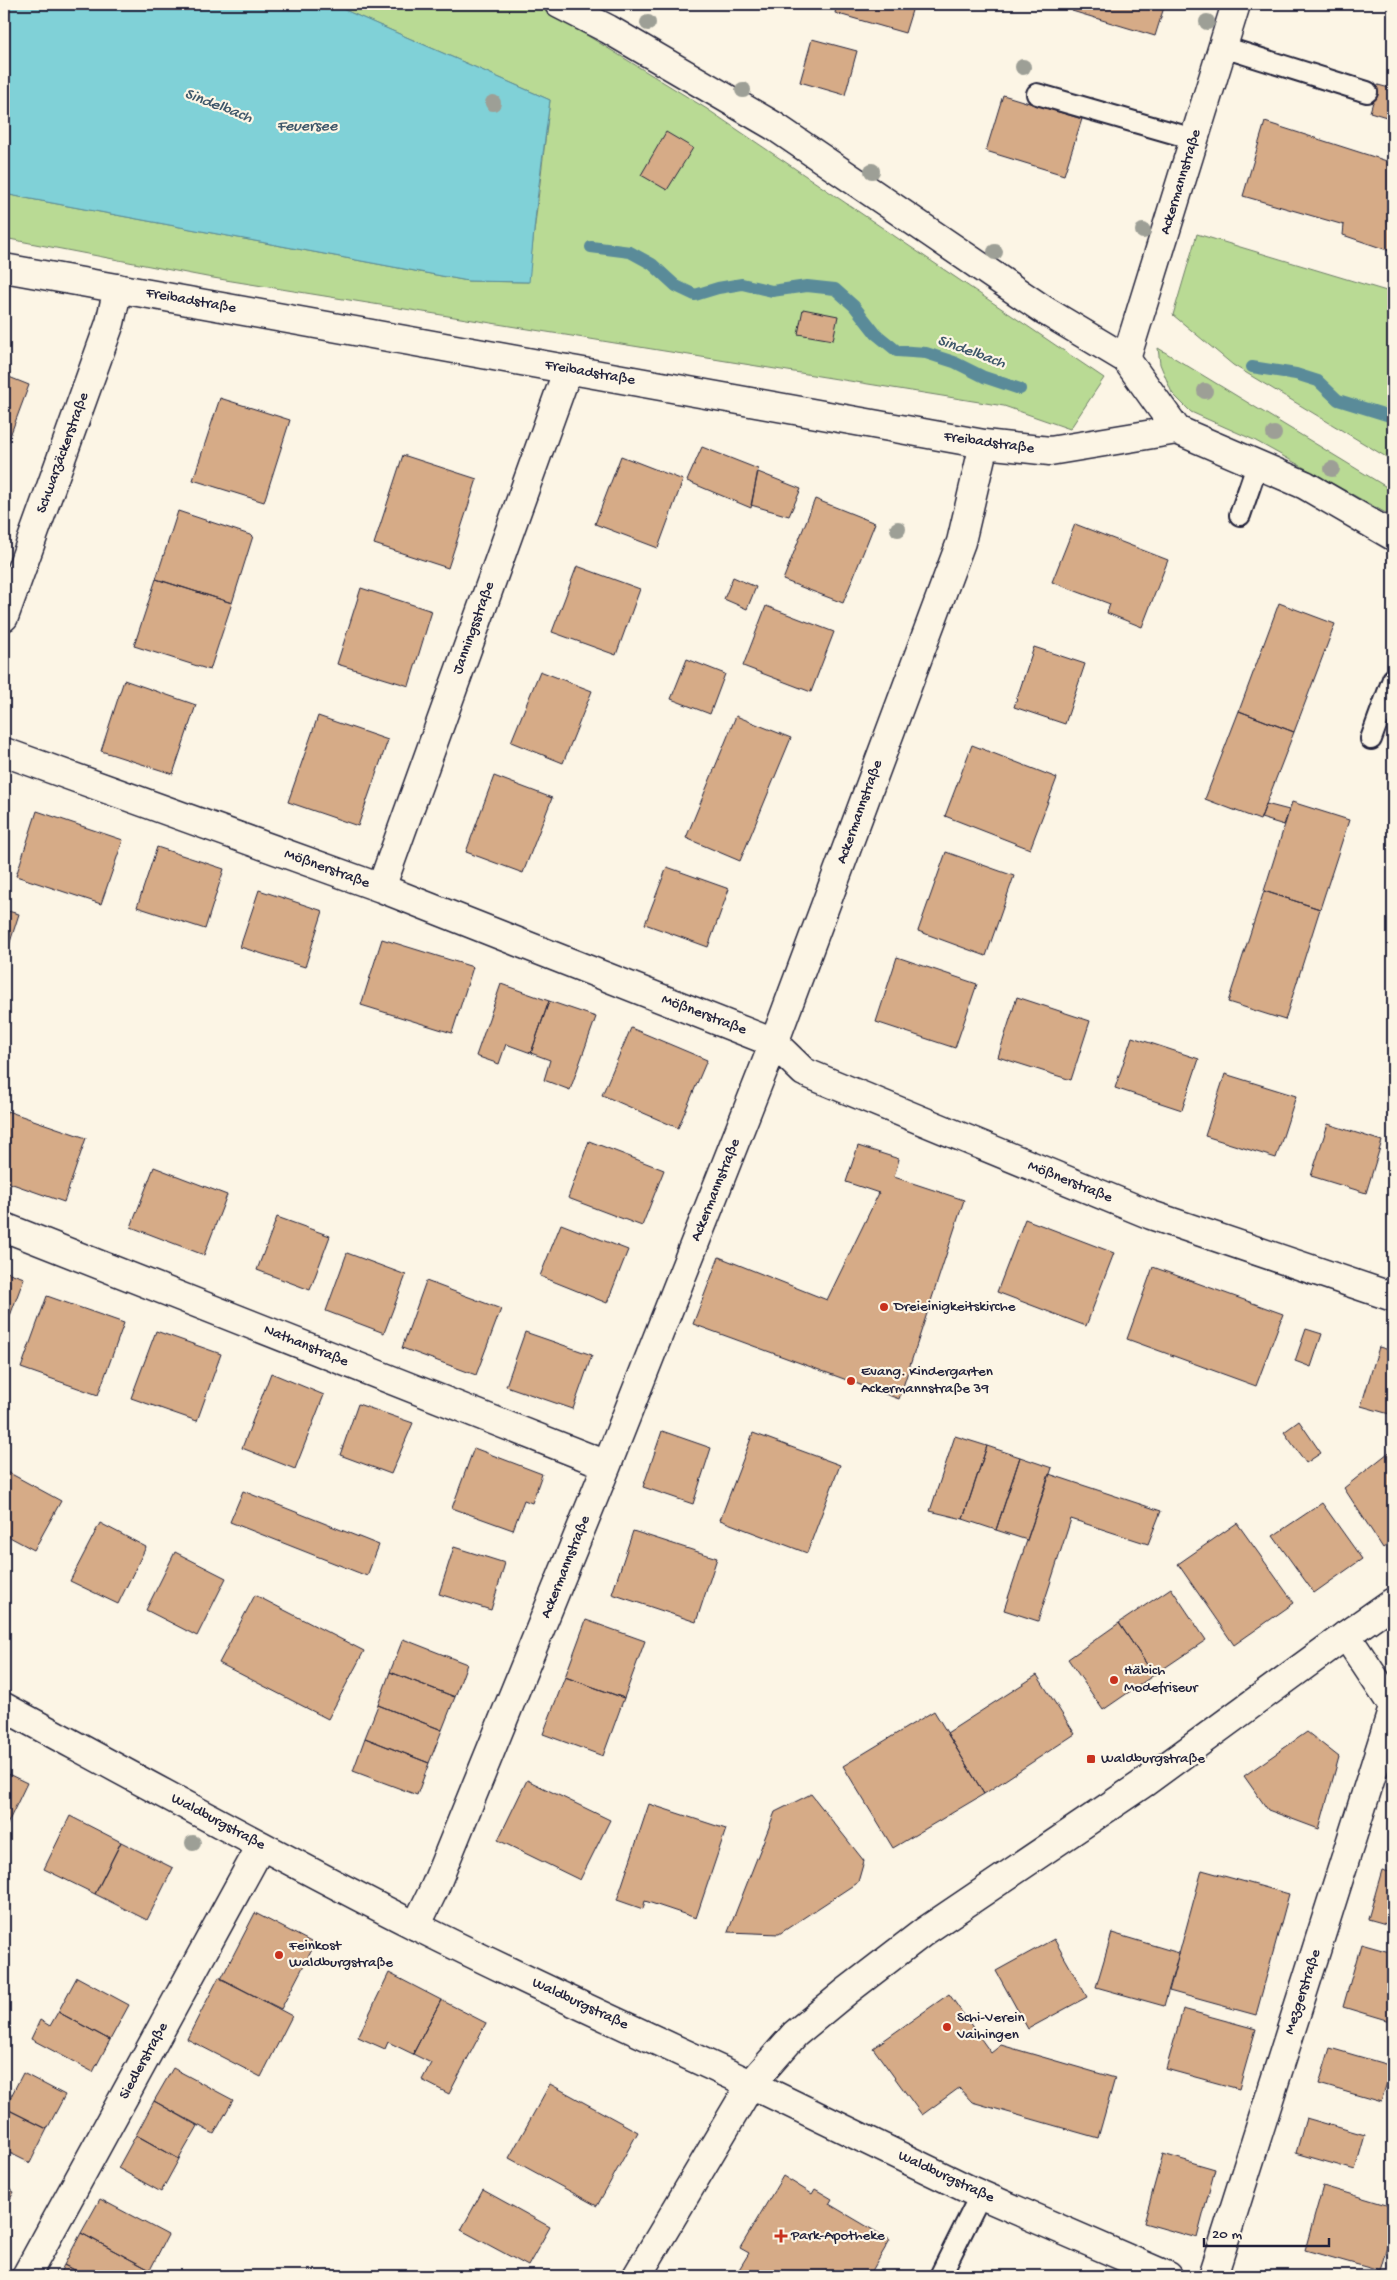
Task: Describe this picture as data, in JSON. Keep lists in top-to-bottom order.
{
  "streets": {
    "street": [
      "Ackermannstraße",
      "Freibadstraße",
      "Schwarzäckerstraße",
      "Janningsstraße",
      "Mößnerstraße",
      "Nathanstraße",
      "Waldburgstraße",
      "Mezgerstraße",
      "Siedlerstraße"
    ]
  },
  "crossings": [
    ["Ackermannstraße", "Freibadstraße"],
    ["Ackermannstraße", "Mößnerstraße"],
    ["Ackermannstraße", "Nathanstraße"],
    ["Ackermannstraße", "Waldburgstraße"],
    ["Freibadstraße", "Schwarzäckerstraße"],
    ["Freibadstraße", "Janningsstraße"],
    ["Janningsstraße", "Mößnerstraße"],
    ["Waldburgstraße", "Siedlerstraße"]
  ],
  "water": ["Sindelbach", "Feuersee"],
  "places": {
    "other": [
      "Dreieinigkeitskirche",
      "Evang. Kindergarten Ackermannstraße 39",
      "Häbich Modefriseur",
      "Feinkost Waldburgstraße",
      "Schi-Verein Vaihingen"
    ],
    "transit": ["Waldburgstraße"],
    "health": ["Park-Apotheke"]
  },
  "scale_bar": "20 m"
}
